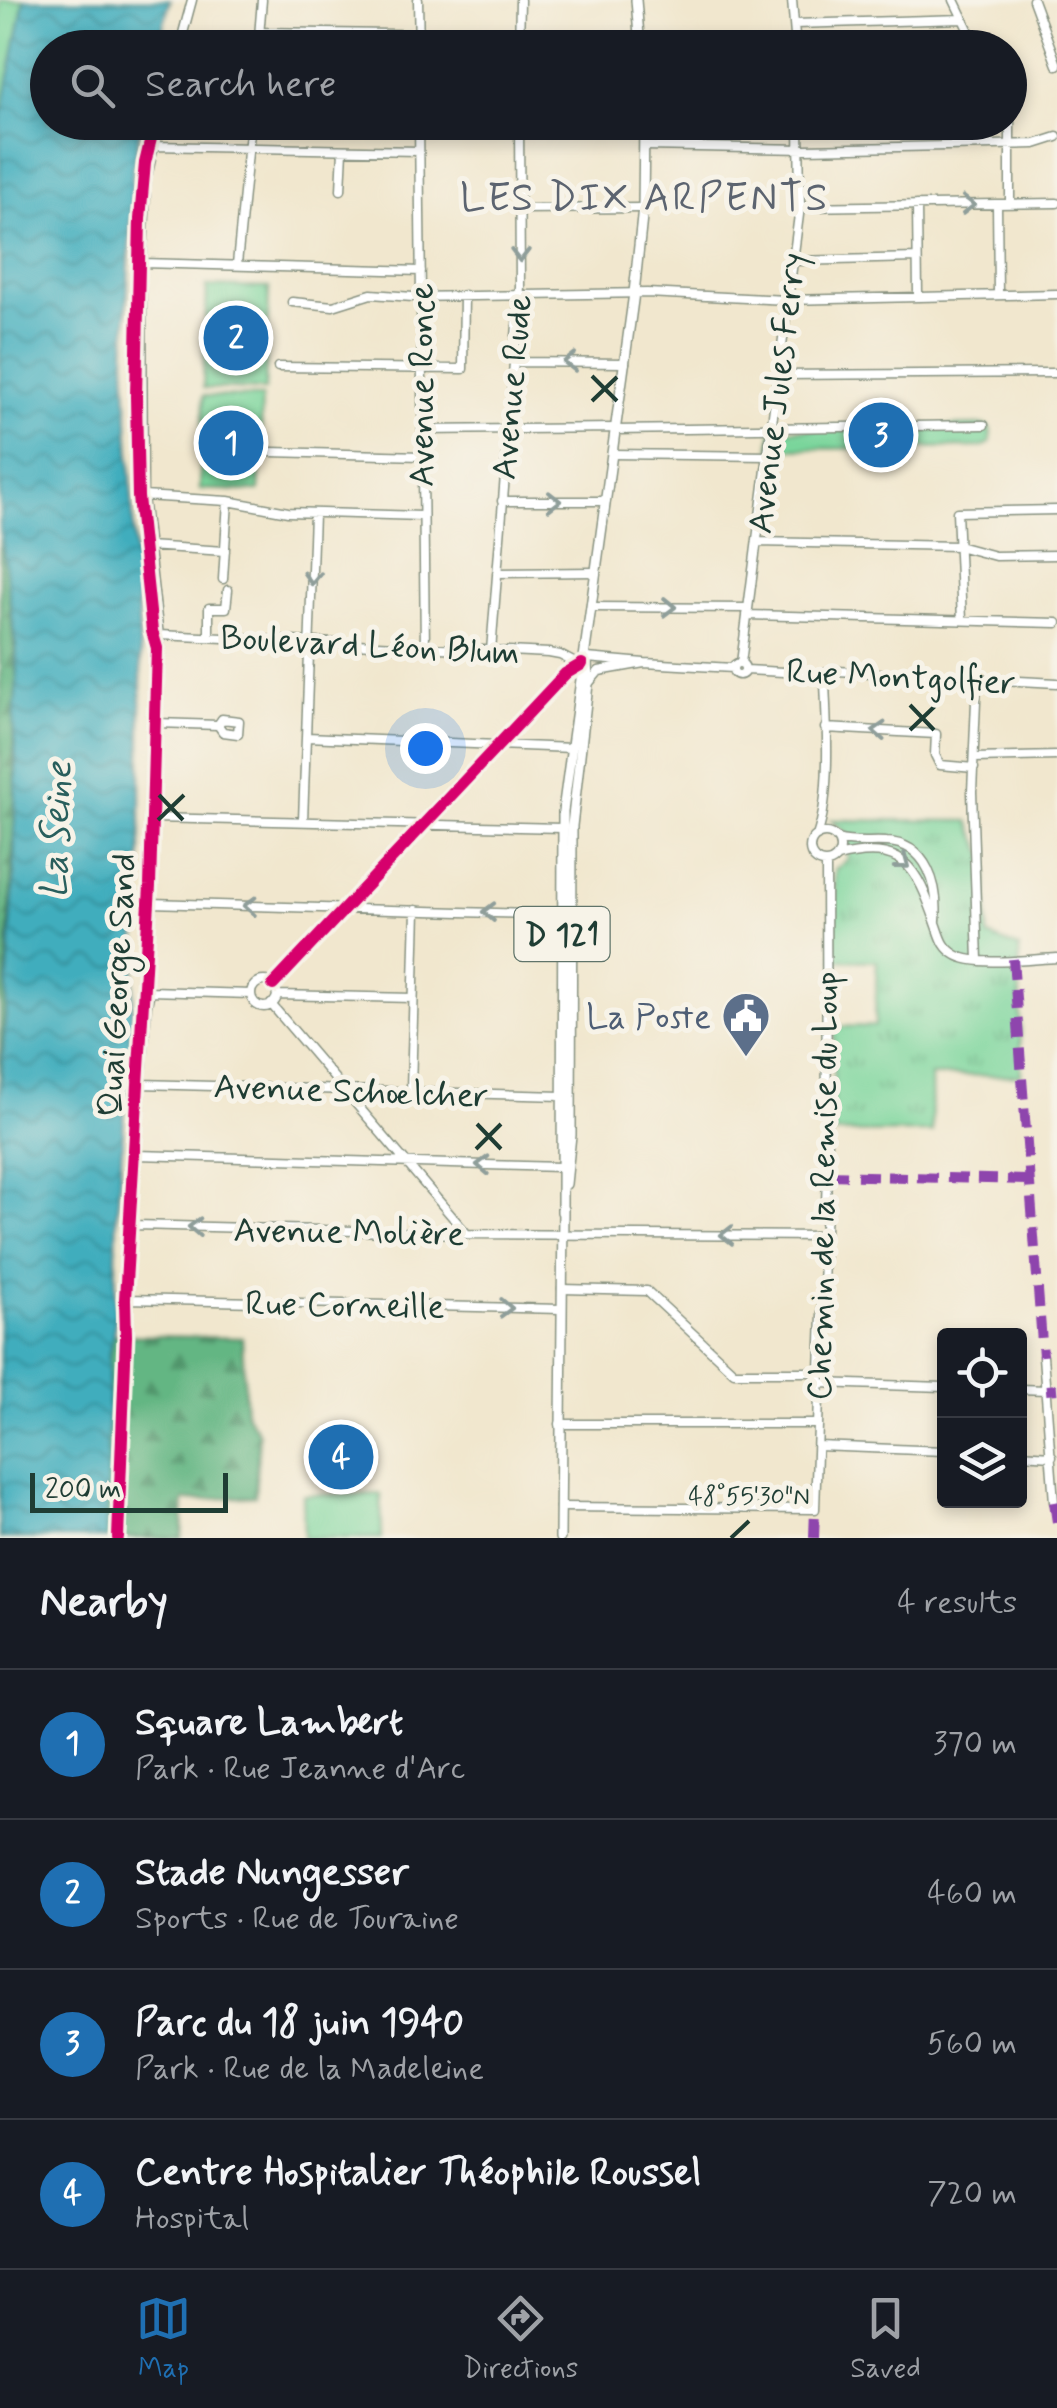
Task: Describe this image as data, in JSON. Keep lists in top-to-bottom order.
{
  "streets": {
    "main road": ["D 121"],
    "street": [
      "Avenue Ronce",
      "Avenue Rude",
      "Avenue Jules Ferry",
      "Boulevard Léon Blum",
      "Rue Montgolfier",
      "Quai George Sand",
      "Avenue Schœlcher",
      "Chemin de la Remise du Loup",
      "Avenue Molière",
      "Rue Corneille"
    ]
  },
  "crossings": [
    ["Avenue Ronce", "Boulevard Léon Blum"],
    ["Avenue Rude", "Boulevard Léon Blum"],
    ["Avenue Jules Ferry", "Rue Montgolfier"],
    ["Boulevard Léon Blum", "Rue Montgolfier"],
    ["Boulevard Léon Blum", "D 121"],
    ["Boulevard Léon Blum", "Quai George Sand"],
    ["Rue Montgolfier", "D 121"],
    ["D 121", "Avenue Schœlcher"],
    ["D 121", "Chemin de la Remise du Loup"],
    ["D 121", "Avenue Molière"],
    ["D 121", "Rue Corneille"],
    ["Quai George Sand", "Avenue Schœlcher"],
    ["Quai George Sand", "Avenue Molière"],
    ["Quai George Sand", "Rue Corneille"],
    ["Chemin de la Remise du Loup", "Avenue Molière"]
  ],
  "one_way": ["Avenue Molière", "Rue Corneille"],
  "districts": ["LES DIX ARPENTS"],
  "water": ["La Seine"],
  "places": {
    "public building": ["La Poste"]
  },
  "scale_bar": "200 m",
  "page": {
    "search": "Search here",
    "pins": [
      "2",
      "3",
      "1",
      "4"
    ],
    "scale": "200 m",
    "heading": ["Nearby", "4 results"],
    "list": [
      {
        "mark": "1",
        "name": "Square Lambert",
        "note": "Park · Rue Jeanne d'Arc",
        "value": "370 m"
      },
      {
        "mark": "2",
        "name": "Stade Nungesser",
        "note": "Sports · Rue de Touraine",
        "value": "460 m"
      },
      {
        "mark": "3",
        "name": "Parc du 18 juin 1940",
        "note": "Park · Rue de la Madeleine",
        "value": "560 m"
      },
      {
        "mark": "4",
        "name": "Centre Hospitalier Théophile Roussel",
        "note": "Hospital",
        "value": "720 m"
      }
    ],
    "nav": ["Map", "Directions", "Saved"]
  },
  "coordinates": ["48°55'30\"N"]
}
